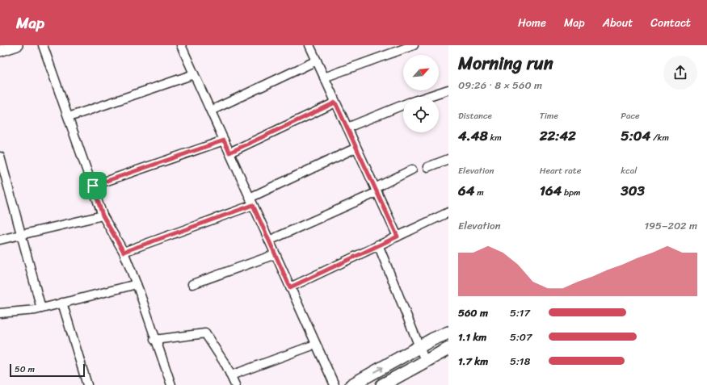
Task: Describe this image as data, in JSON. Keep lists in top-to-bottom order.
{
  "scale_bar": "50 m",
  "north": "top right",
  "page": {
    "header": "Map",
    "nav": [
      "Home",
      "Map",
      "About",
      "Contact"
    ],
    "heading": ["Morning run", "09:26 · 8 × 560 m"],
    "stats": [
      ["Distance", "4.48 km"],
      ["Time", "22:42"],
      ["Pace", "5:04 /km"],
      ["Elevation", "64 m"],
      ["Heart rate", "164 bpm"],
      ["kcal", "303"]
    ],
    "chart": ["Elevation", "195–202 m"],
    "list": [
      {
        "name": "560 m",
        "note": "5:17"
      },
      {
        "name": "1.1 km",
        "note": "5:07"
      },
      {
        "name": "1.7 km",
        "note": "5:18"
      }
    ],
    "scale": "50 m"
  }
}
